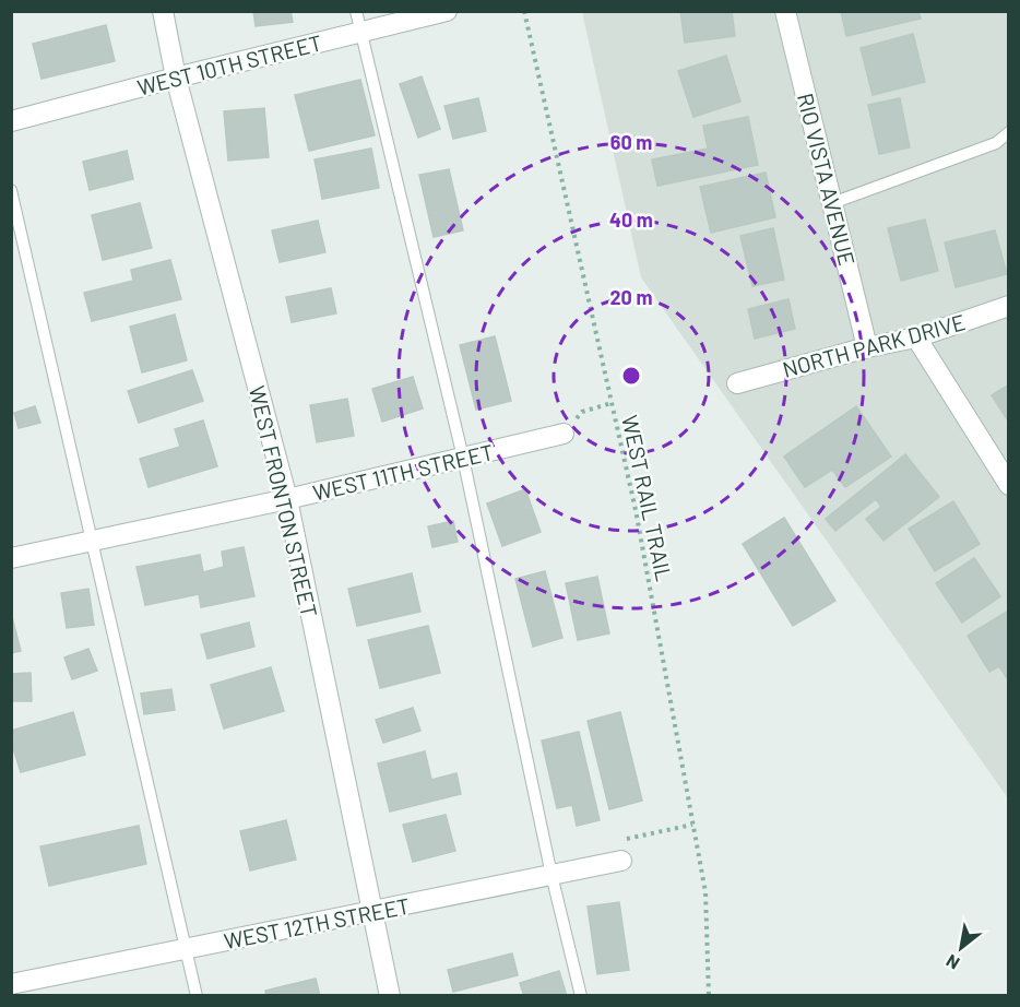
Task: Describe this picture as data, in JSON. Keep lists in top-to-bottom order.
{
  "streets": {
    "street": [
      "WEST 10TH STREET",
      "RIO VISTA AVENUE",
      "NORTH PARK DRIVE",
      "WEST 11TH STREET",
      "WEST FRONTON STREET",
      "WEST 12TH STREET"
    ],
    "path": ["WEST RAIL TRAIL"]
  },
  "crossings": [
    ["WEST 10TH STREET", "WEST FRONTON STREET"],
    ["RIO VISTA AVENUE", "NORTH PARK DRIVE"],
    ["WEST 11TH STREET", "WEST FRONTON STREET"],
    ["WEST FRONTON STREET", "WEST 12TH STREET"]
  ],
  "north": "bottom left",
  "rings": ["60 m", "40 m", "20 m"]
}
